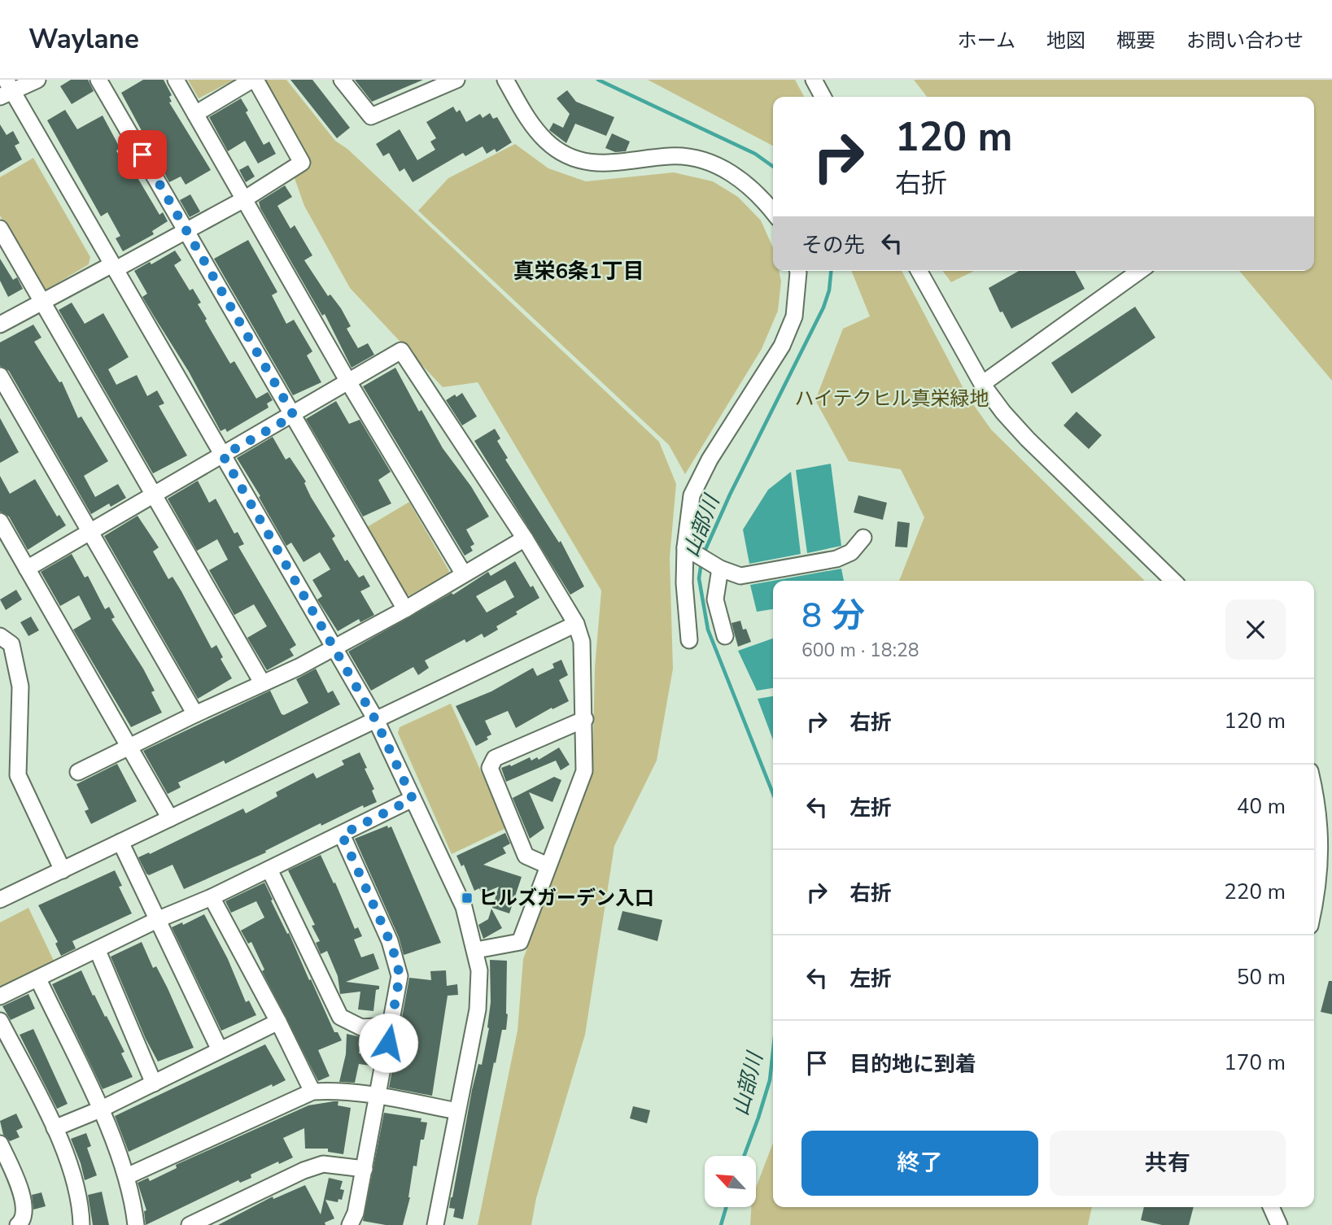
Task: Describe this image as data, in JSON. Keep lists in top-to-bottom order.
{
  "districts": ["真栄6条1丁目"],
  "water": ["山部川"],
  "parks": ["ハイテクヒル真栄緑地"],
  "places": {
    "transit": ["ヒルズガーデン入口"]
  },
  "north": "top left",
  "page": {
    "header": "Waylane",
    "nav": [
      "ホーム",
      "地図",
      "概要",
      "お問い合わせ"
    ],
    "turn": ["120 m", "右折"],
    "then": "その先",
    "heading": ["8 分", "600 m · 18:28"],
    "list": [
      {
        "name": "右折",
        "value": "120 m"
      },
      {
        "name": "左折",
        "value": "40 m"
      },
      {
        "name": "右折",
        "value": "220 m"
      },
      {
        "name": "左折",
        "value": "50 m"
      },
      {
        "name": "目的地に到着",
        "value": "170 m"
      }
    ],
    "buttons": ["終了", "共有"]
  }
}
